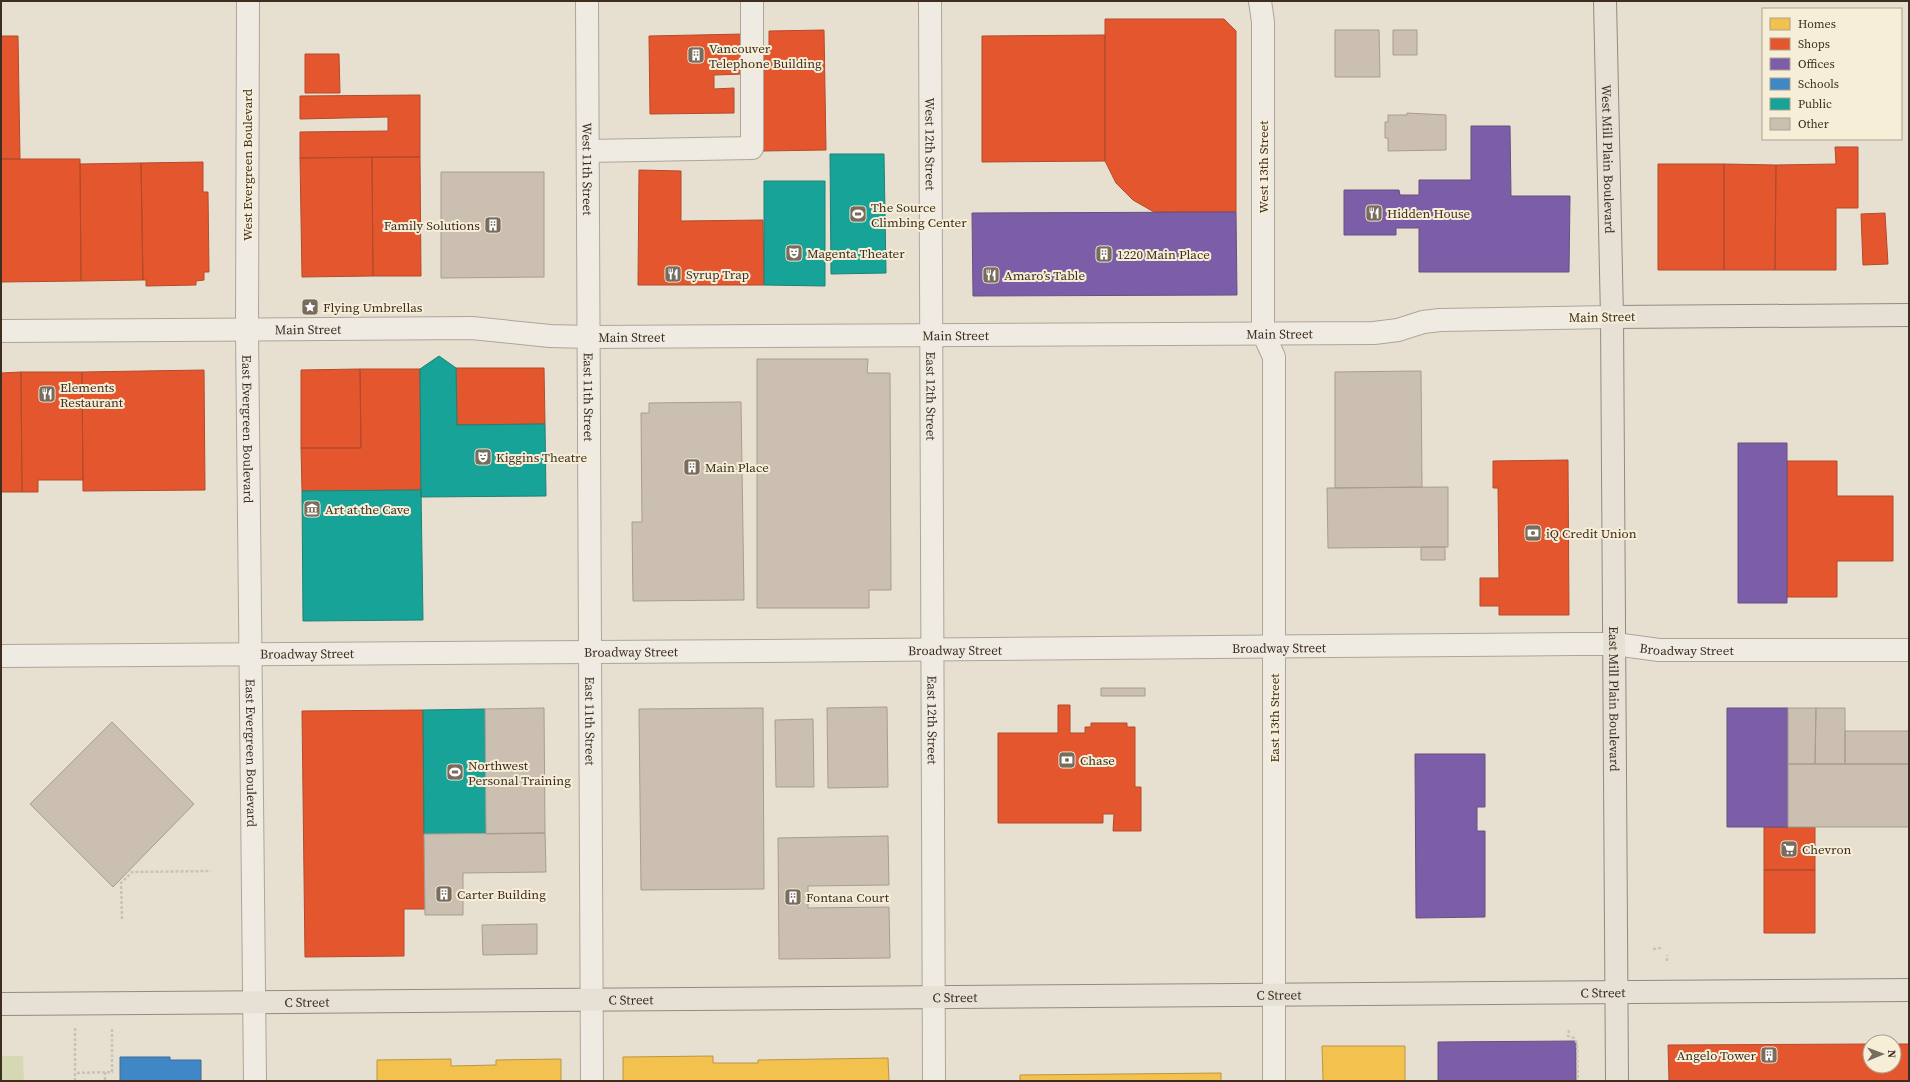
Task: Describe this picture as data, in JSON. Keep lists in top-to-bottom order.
{
  "streets": {
    "main road": [
      "West Mill Plain Boulevard",
      "Main Street",
      "East Mill Plain Boulevard",
      "C Street"
    ],
    "street": [
      "West 12th Street",
      "West Evergreen Boulevard",
      "West 13th Street",
      "West 11th Street",
      "East 12th Street",
      "East 11th Street",
      "East Evergreen Boulevard",
      "Broadway Street",
      "East 13th Street"
    ]
  },
  "crossings": [
    ["West 12th Street", "Main Street"],
    ["West 12th Street", "East 12th Street"],
    ["West Mill Plain Boulevard", "Main Street"],
    ["West Mill Plain Boulevard", "East Mill Plain Boulevard"],
    ["West Evergreen Boulevard", "Main Street"],
    ["West Evergreen Boulevard", "East Evergreen Boulevard"],
    ["West 13th Street", "Main Street"],
    ["West 13th Street", "East 13th Street"],
    ["West 11th Street", "Main Street"],
    ["West 11th Street", "East 11th Street"],
    ["Main Street", "East 12th Street"],
    ["Main Street", "East 11th Street"],
    ["Main Street", "East Evergreen Boulevard"],
    ["Main Street", "East Mill Plain Boulevard"],
    ["Main Street", "East 13th Street"],
    ["East 12th Street", "Broadway Street"],
    ["East 12th Street", "C Street"],
    ["East 11th Street", "Broadway Street"],
    ["East 11th Street", "C Street"],
    ["East Evergreen Boulevard", "Broadway Street"],
    ["East Evergreen Boulevard", "C Street"],
    ["Broadway Street", "East Mill Plain Boulevard"],
    ["Broadway Street", "East 13th Street"],
    ["East Mill Plain Boulevard", "C Street"],
    ["East 13th Street", "C Street"]
  ],
  "places": {
    "building": [
      "Vancouver Telephone Building",
      "Family Solutions",
      "1220 Main Place",
      "Main Place",
      "Carter Building",
      "Fontana Court",
      "Angelo Tower"
    ],
    "restaurant": [
      "Hidden House",
      "Syrup Trap",
      "Amaro’s Table",
      "Elements Restaurant"
    ],
    "sports": ["The Source Climbing Center", "Northwest Personal Training"],
    "theatre": ["Magenta Theater", "Kiggins Theatre"],
    "place": ["Flying Umbrellas"],
    "museum": ["Art at the Cave"],
    "bank": ["iQ Credit Union", "Chase"],
    "supermarket": ["Chevron"]
  },
  "legend": [
    "Homes",
    "Shops",
    "Offices",
    "Schools",
    "Public",
    "Other"
  ],
  "north": "right"
}
